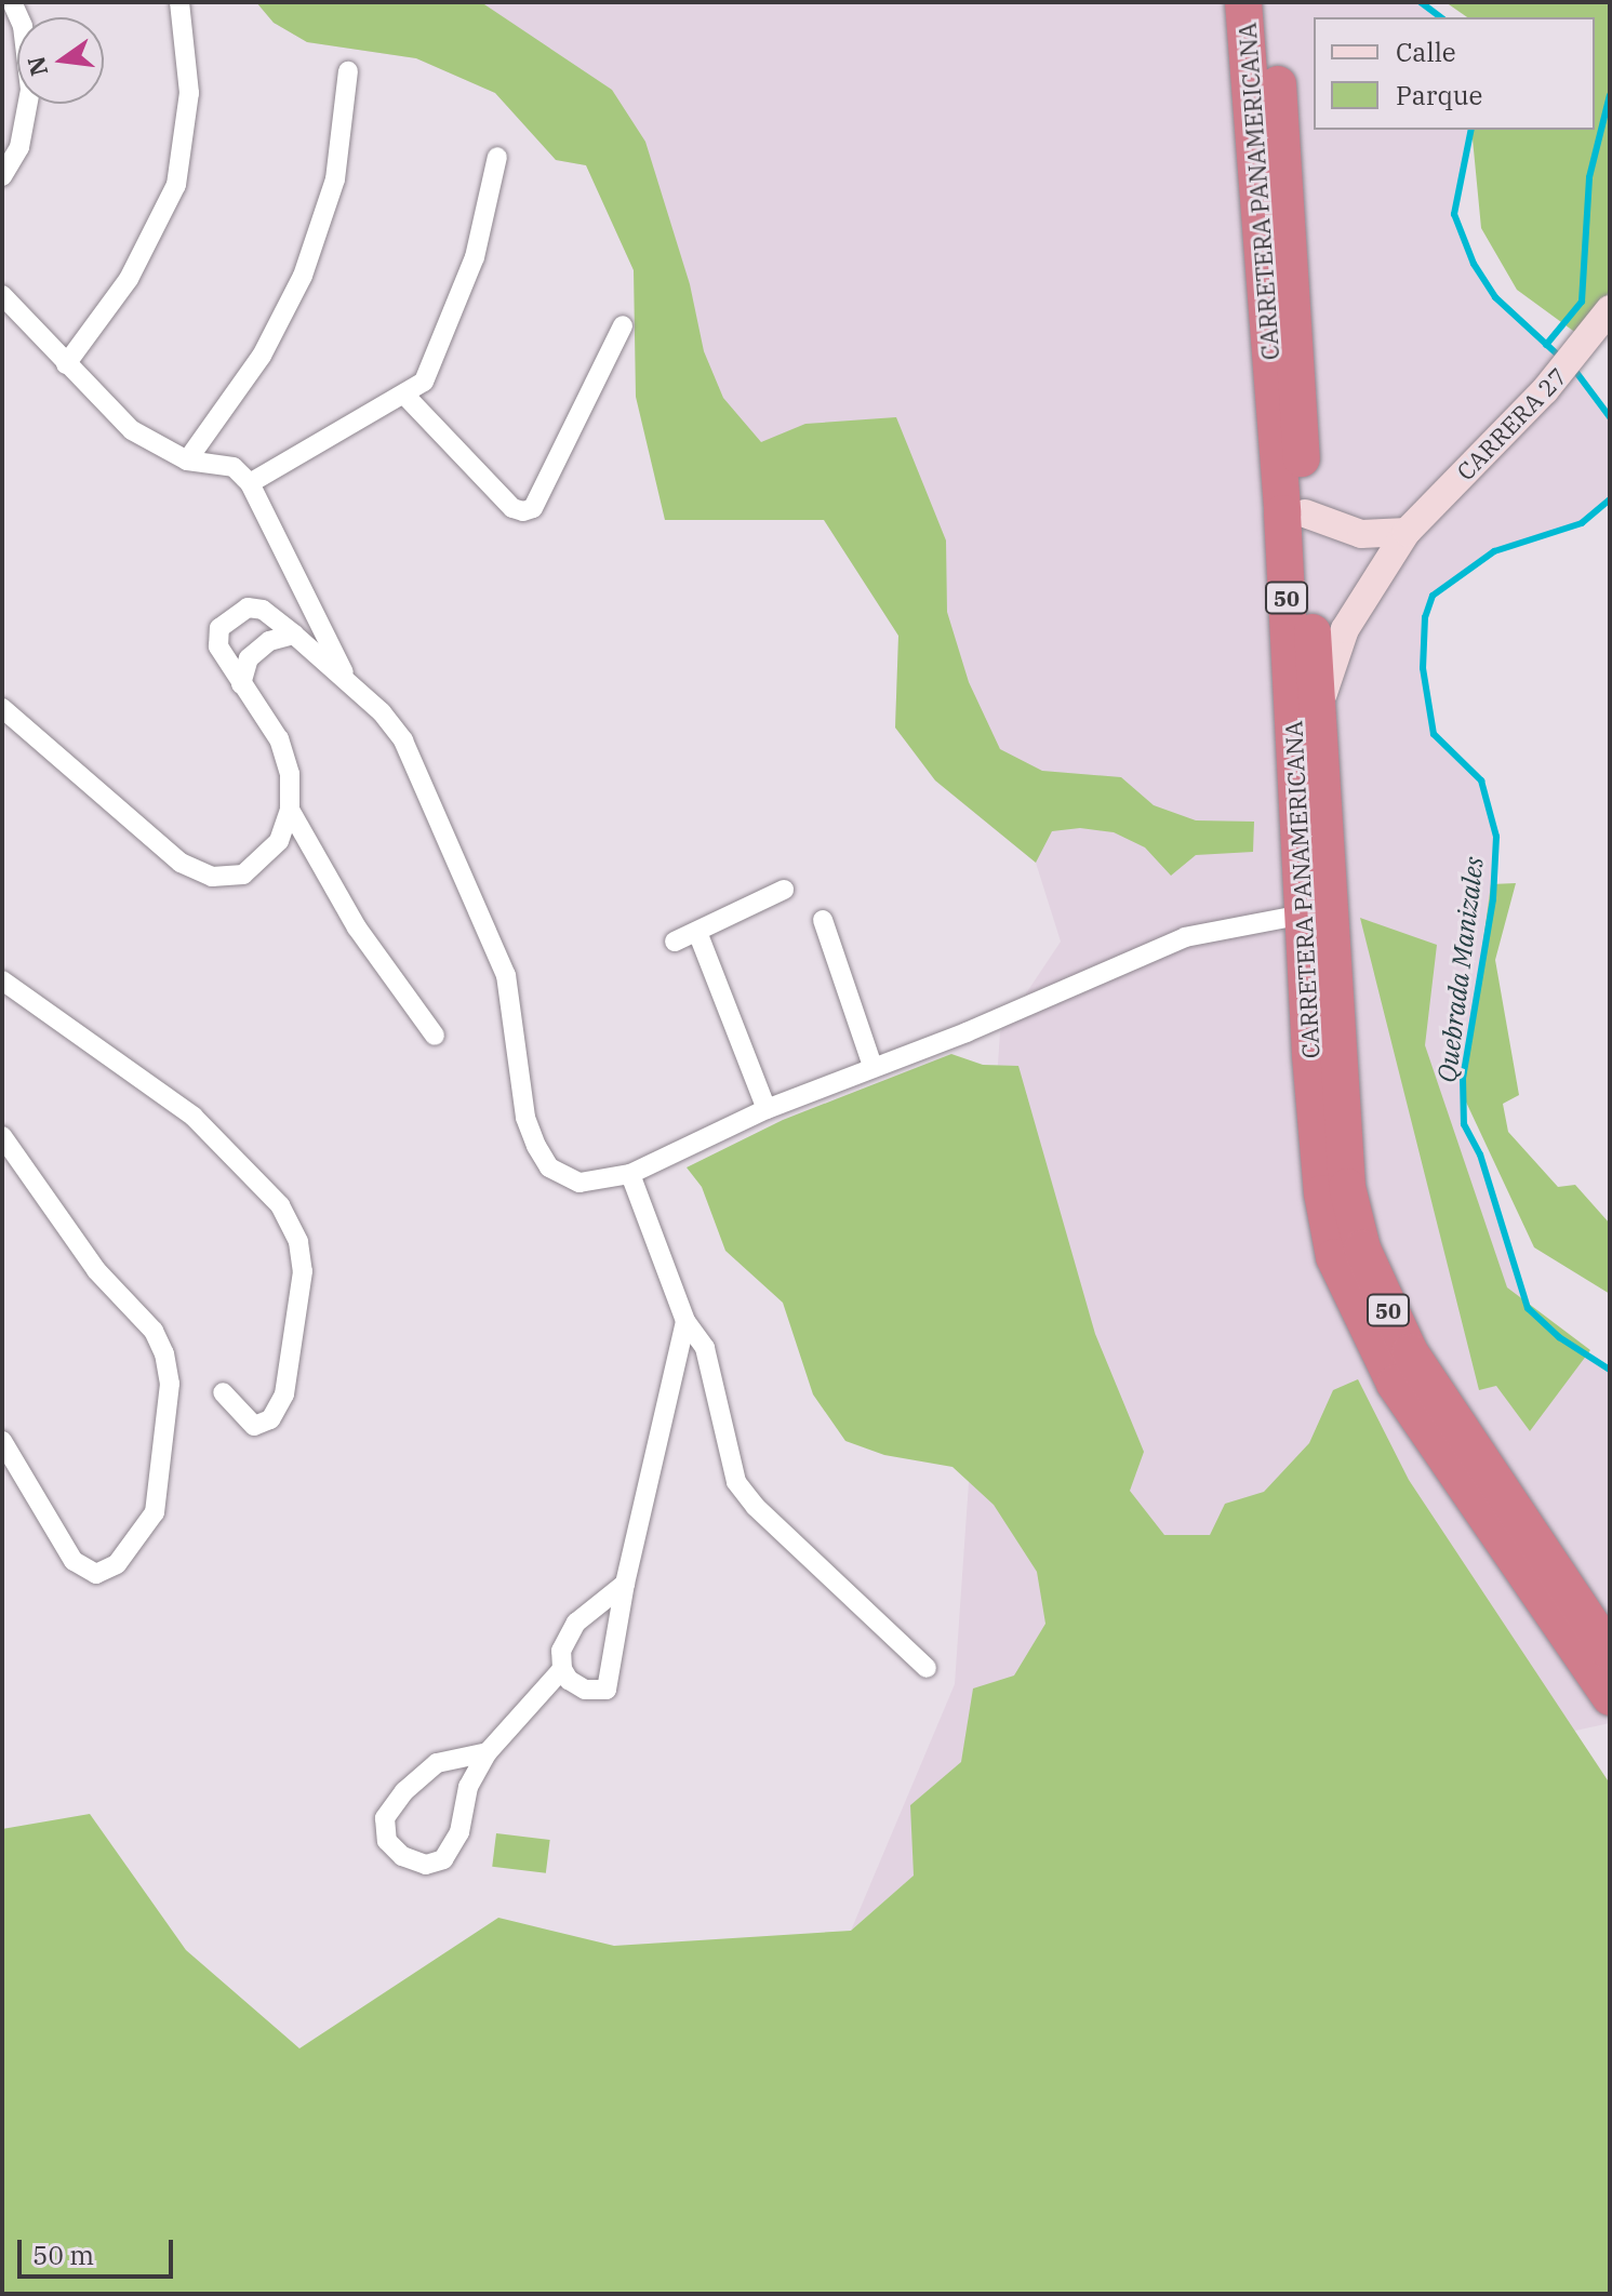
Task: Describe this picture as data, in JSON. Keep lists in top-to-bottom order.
{
  "streets": {
    "highway": ["CARRETERA PANAMERICANA", "50"],
    "street": ["CARRERA 27"]
  },
  "crossings": [
    ["CARRETERA PANAMERICANA", "CARRERA 27"]
  ],
  "water": ["Quebrada Manizales"],
  "legend": ["Calle", "Parque"],
  "scale_bar": "50 m",
  "north": "left"
}
